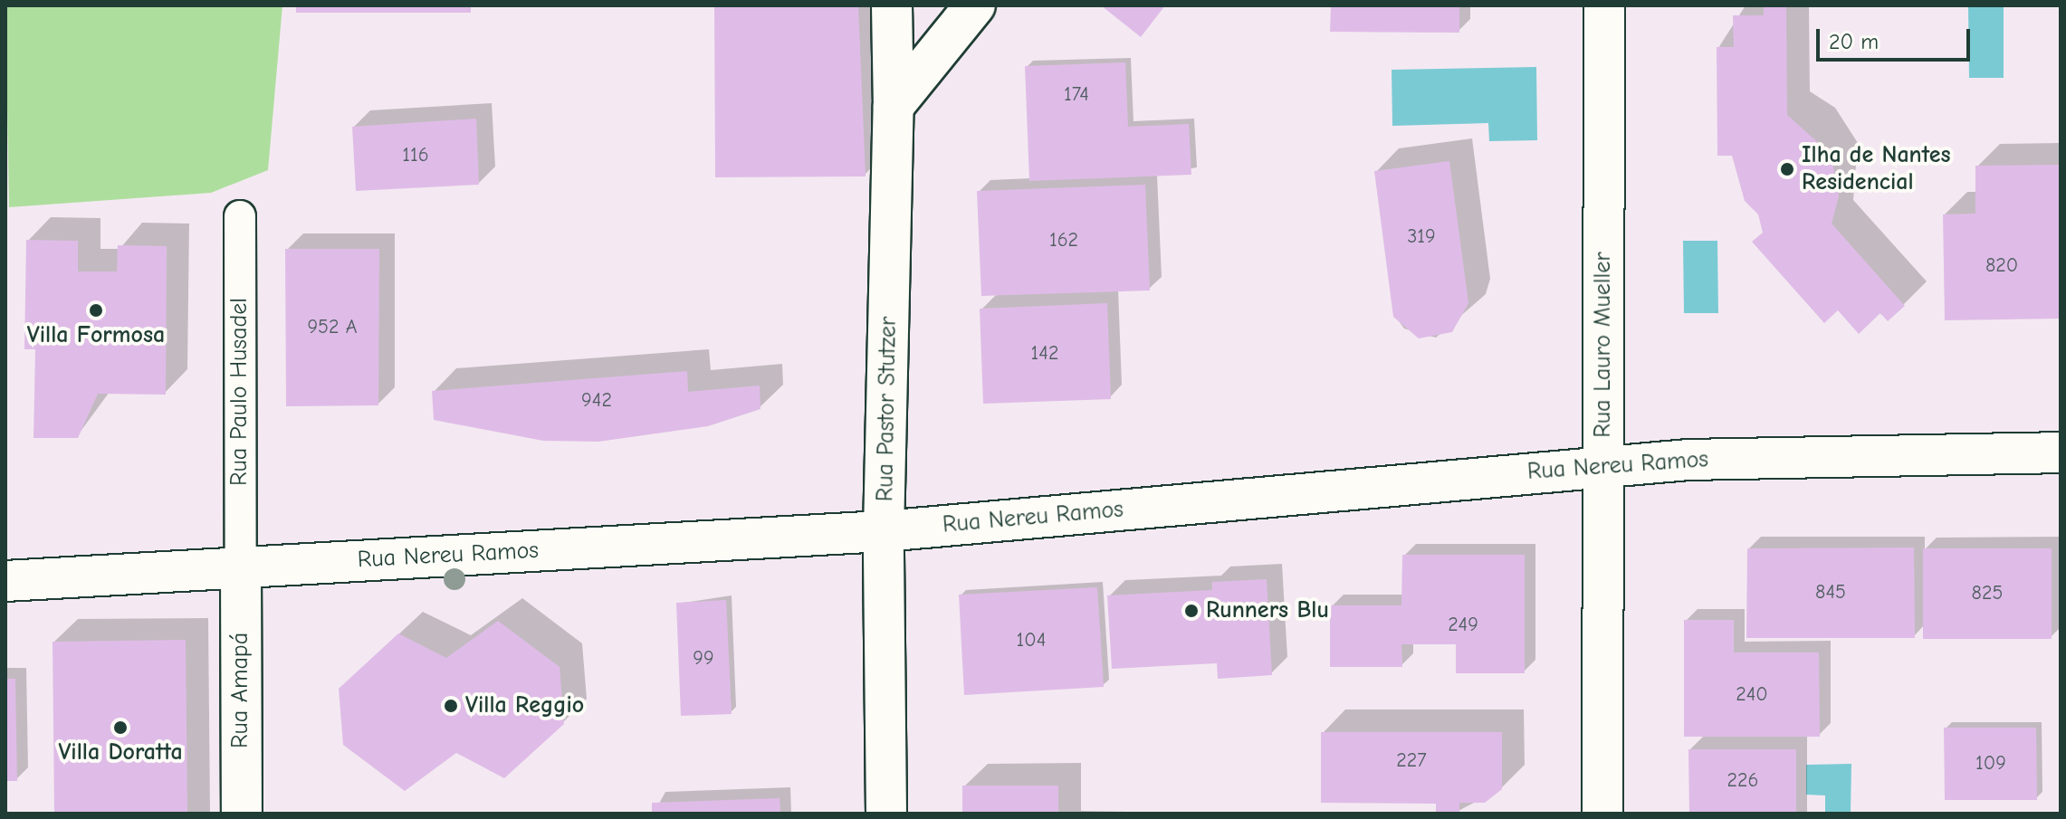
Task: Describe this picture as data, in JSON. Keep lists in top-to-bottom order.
{
  "streets": {
    "street": [
      "Rua Lauro Mueller",
      "Rua Pastor Stutzer",
      "Rua Nereu Ramos",
      "Rua Amapá"
    ],
    "lane": ["Rua Paulo Husadel"]
  },
  "crossings": [
    ["Rua Lauro Mueller", "Rua Nereu Ramos"],
    ["Rua Paulo Husadel", "Rua Nereu Ramos"],
    ["Rua Paulo Husadel", "Rua Amapá"],
    ["Rua Pastor Stutzer", "Rua Nereu Ramos"],
    ["Rua Nereu Ramos", "Rua Amapá"]
  ],
  "places": [
    "Ilha de Nantes Residencial",
    "Villa Formosa",
    "Runners Blu",
    "Villa Reggio",
    "Villa Doratta"
  ],
  "house_numbers": [
    "174",
    "116",
    "319",
    "162",
    "820",
    "952 A",
    "142",
    "942",
    "845",
    "825",
    "249",
    "104",
    "99",
    "240",
    "227",
    "109",
    "226"
  ],
  "scale_bar": "20 m"
}
